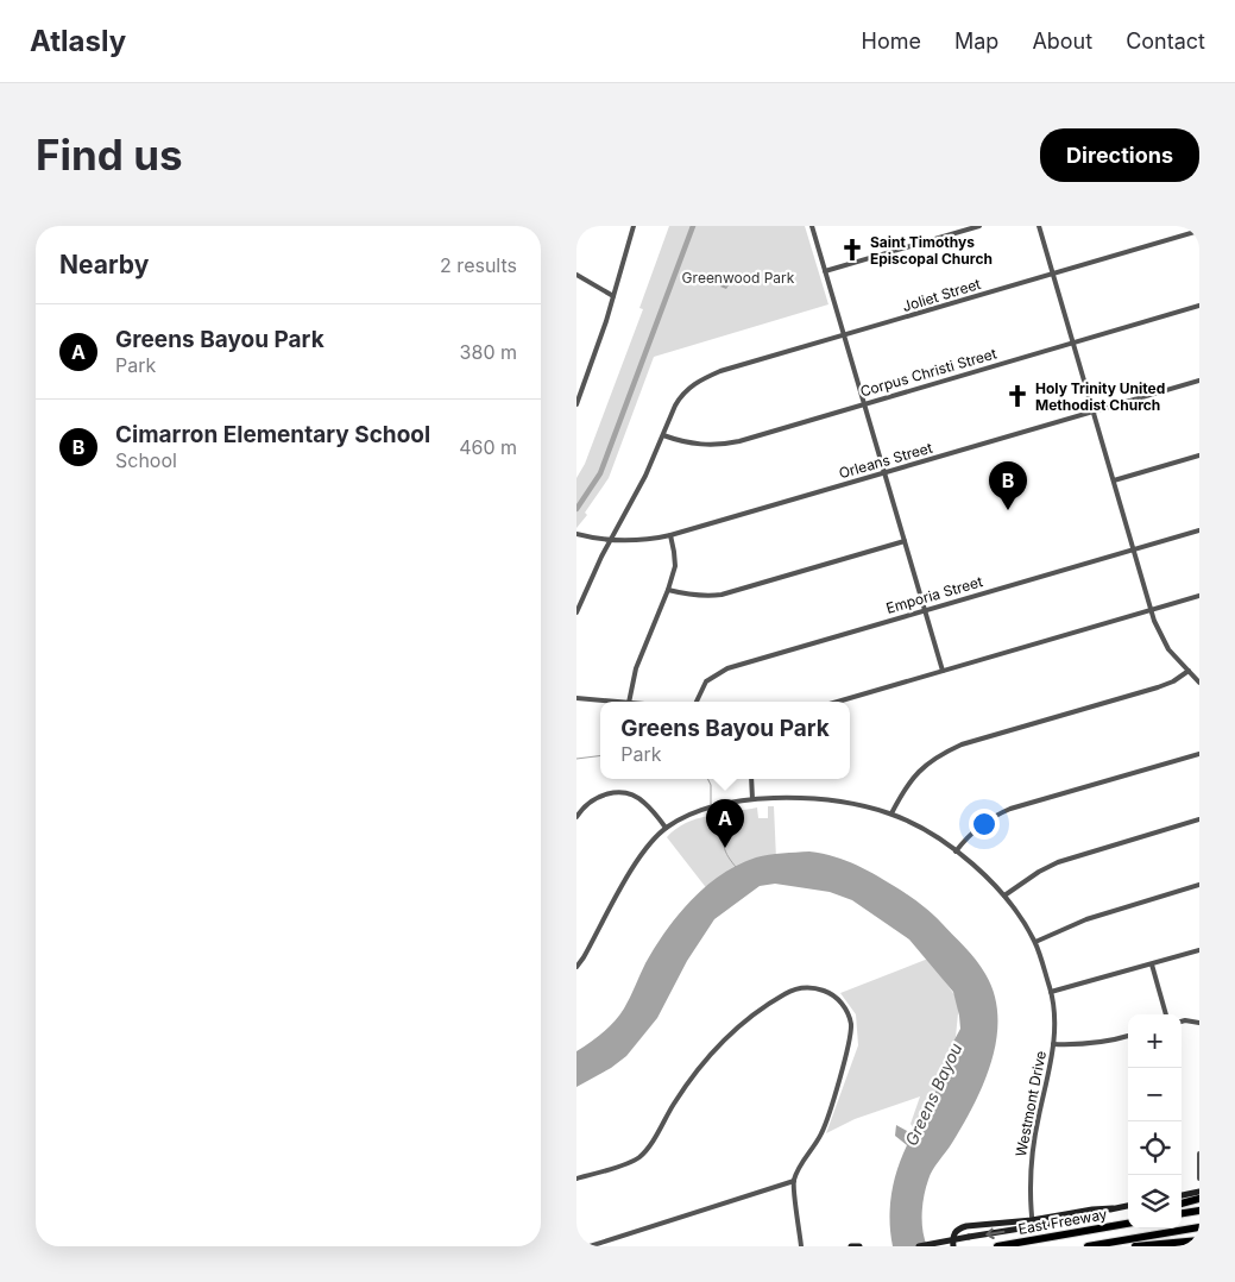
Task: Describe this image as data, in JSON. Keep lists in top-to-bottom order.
{
  "streets": {
    "highway": ["East Freeway"],
    "street": [
      "Joliet Street",
      "Corpus Christi Street",
      "Orleans Street",
      "Emporia Street",
      "Westmont Drive"
    ]
  },
  "crossings": [
    ["Joliet Street", "Corpus Christi Street"]
  ],
  "water": ["Greens Bayou"],
  "parks": ["Greenwood Park"],
  "places": {
    "church": ["Saint Timothys Episcopal Church", "Holy Trinity United Methodist Church"]
  },
  "page": {
    "header": "Atlasly",
    "nav": [
      "Home",
      "Map",
      "About",
      "Contact"
    ],
    "buttons": "Directions",
    "title": "Find us",
    "heading": ["Nearby", "2 results"],
    "list": [
      {
        "mark": "A",
        "name": "Greens Bayou Park",
        "note": "Park",
        "value": "380 m"
      },
      {
        "mark": "B",
        "name": "Cimarron Elementary School",
        "note": "School",
        "value": "460 m"
      }
    ],
    "pins": ["B", "A"],
    "popup": ["Greens Bayou Park", "Park"],
    "map_buttons": ["+", "−"]
  }
}
